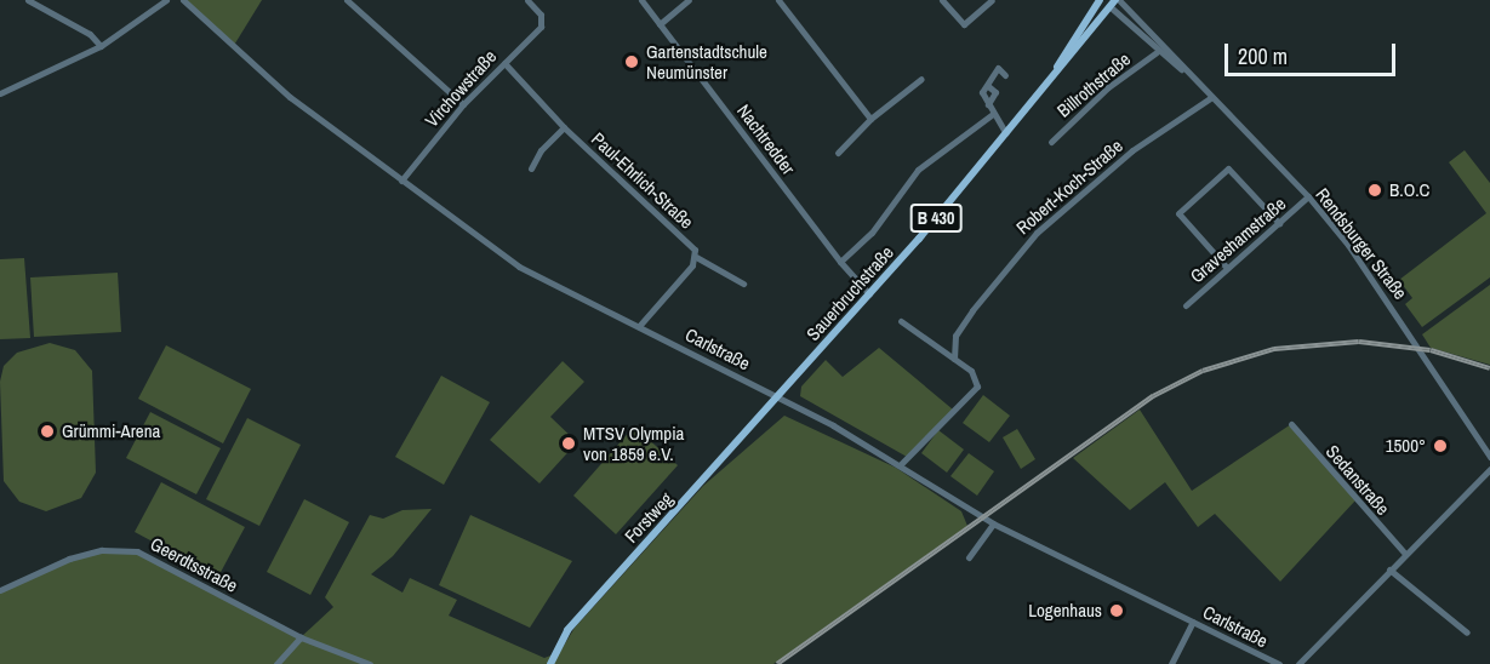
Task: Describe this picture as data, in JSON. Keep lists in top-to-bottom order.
{
  "streets": {
    "main road": ["B 430", "Sauerbruchstraße", "Forstweg"],
    "street": [
      "Billrothstraße",
      "Virchowstraße",
      "Nachtredder",
      "Paul-Ehrlich-Straße",
      "Robert-Koch-Straße",
      "Graveshamstraße",
      "Rendsburger Straße",
      "Carlstraße",
      "Sedanstraße",
      "Geerdtsstraße"
    ]
  },
  "crossings": [
    ["Billrothstraße", "Rendsburger Straße"],
    ["Virchowstraße", "Paul-Ehrlich-Straße"],
    ["Virchowstraße", "Carlstraße"],
    ["Nachtredder", "Sauerbruchstraße"],
    ["Robert-Koch-Straße", "Rendsburger Straße"],
    ["Graveshamstraße", "Rendsburger Straße"],
    ["Rendsburger Straße", "Sauerbruchstraße"],
    ["Sauerbruchstraße", "Carlstraße"],
    ["Sauerbruchstraße", "Forstweg"],
    ["Carlstraße", "Forstweg"]
  ],
  "places": [
    "Gartenstadtschule Neumünster",
    "B.O.C",
    "Grümmi-Arena",
    "MTSV Olympia von 1859 e.V.",
    "1500°",
    "Logenhaus"
  ],
  "scale_bar": "200 m"
}
